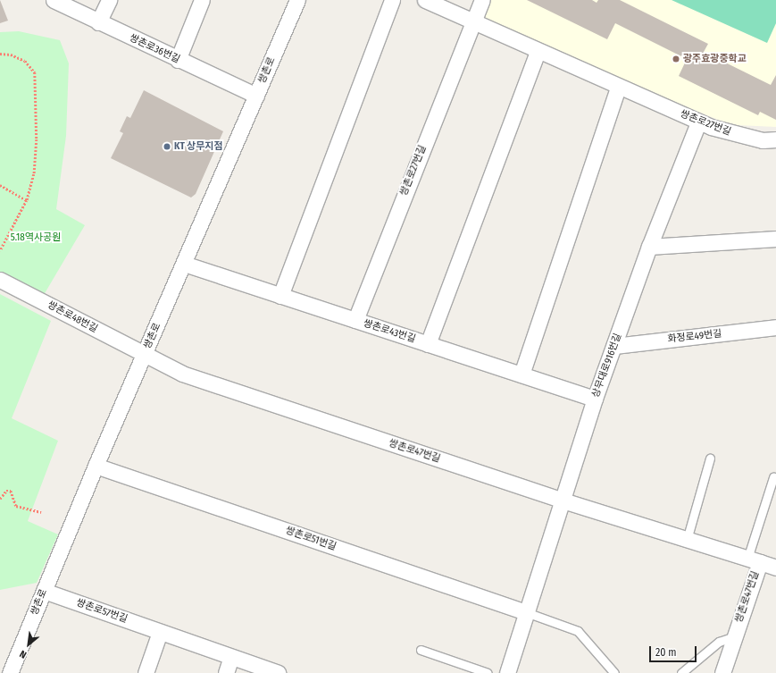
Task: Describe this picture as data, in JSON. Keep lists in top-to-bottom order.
{
  "streets": {
    "street": [
      "쌍촌로36번길",
      "쌍촌로",
      "쌍촌로27번길",
      "쌍촌로48번길",
      "쌍촌로43번길",
      "화정로49번길",
      "상무대로916번길",
      "쌍촌로47번길",
      "쌍촌로51번길",
      "쌍촌로57번길"
    ]
  },
  "crossings": [
    ["쌍촌로36번길", "쌍촌로"],
    ["쌍촌로", "쌍촌로48번길"],
    ["쌍촌로", "쌍촌로43번길"],
    ["쌍촌로", "쌍촌로47번길"],
    ["쌍촌로", "쌍촌로51번길"],
    ["쌍촌로", "쌍촌로57번길"],
    ["쌍촌로27번길", "쌍촌로43번길"],
    ["쌍촌로27번길", "상무대로916번길"],
    ["쌍촌로48번길", "쌍촌로47번길"],
    ["쌍촌로43번길", "상무대로916번길"],
    ["화정로49번길", "상무대로916번길"],
    ["상무대로916번길", "쌍촌로47번길"],
    ["상무대로916번길", "쌍촌로51번길"]
  ],
  "parks": ["5.18역사공원"],
  "places": ["광주효광중학교", "KT 상무지점"],
  "scale_bar": "20 m",
  "north": "bottom left"
}
